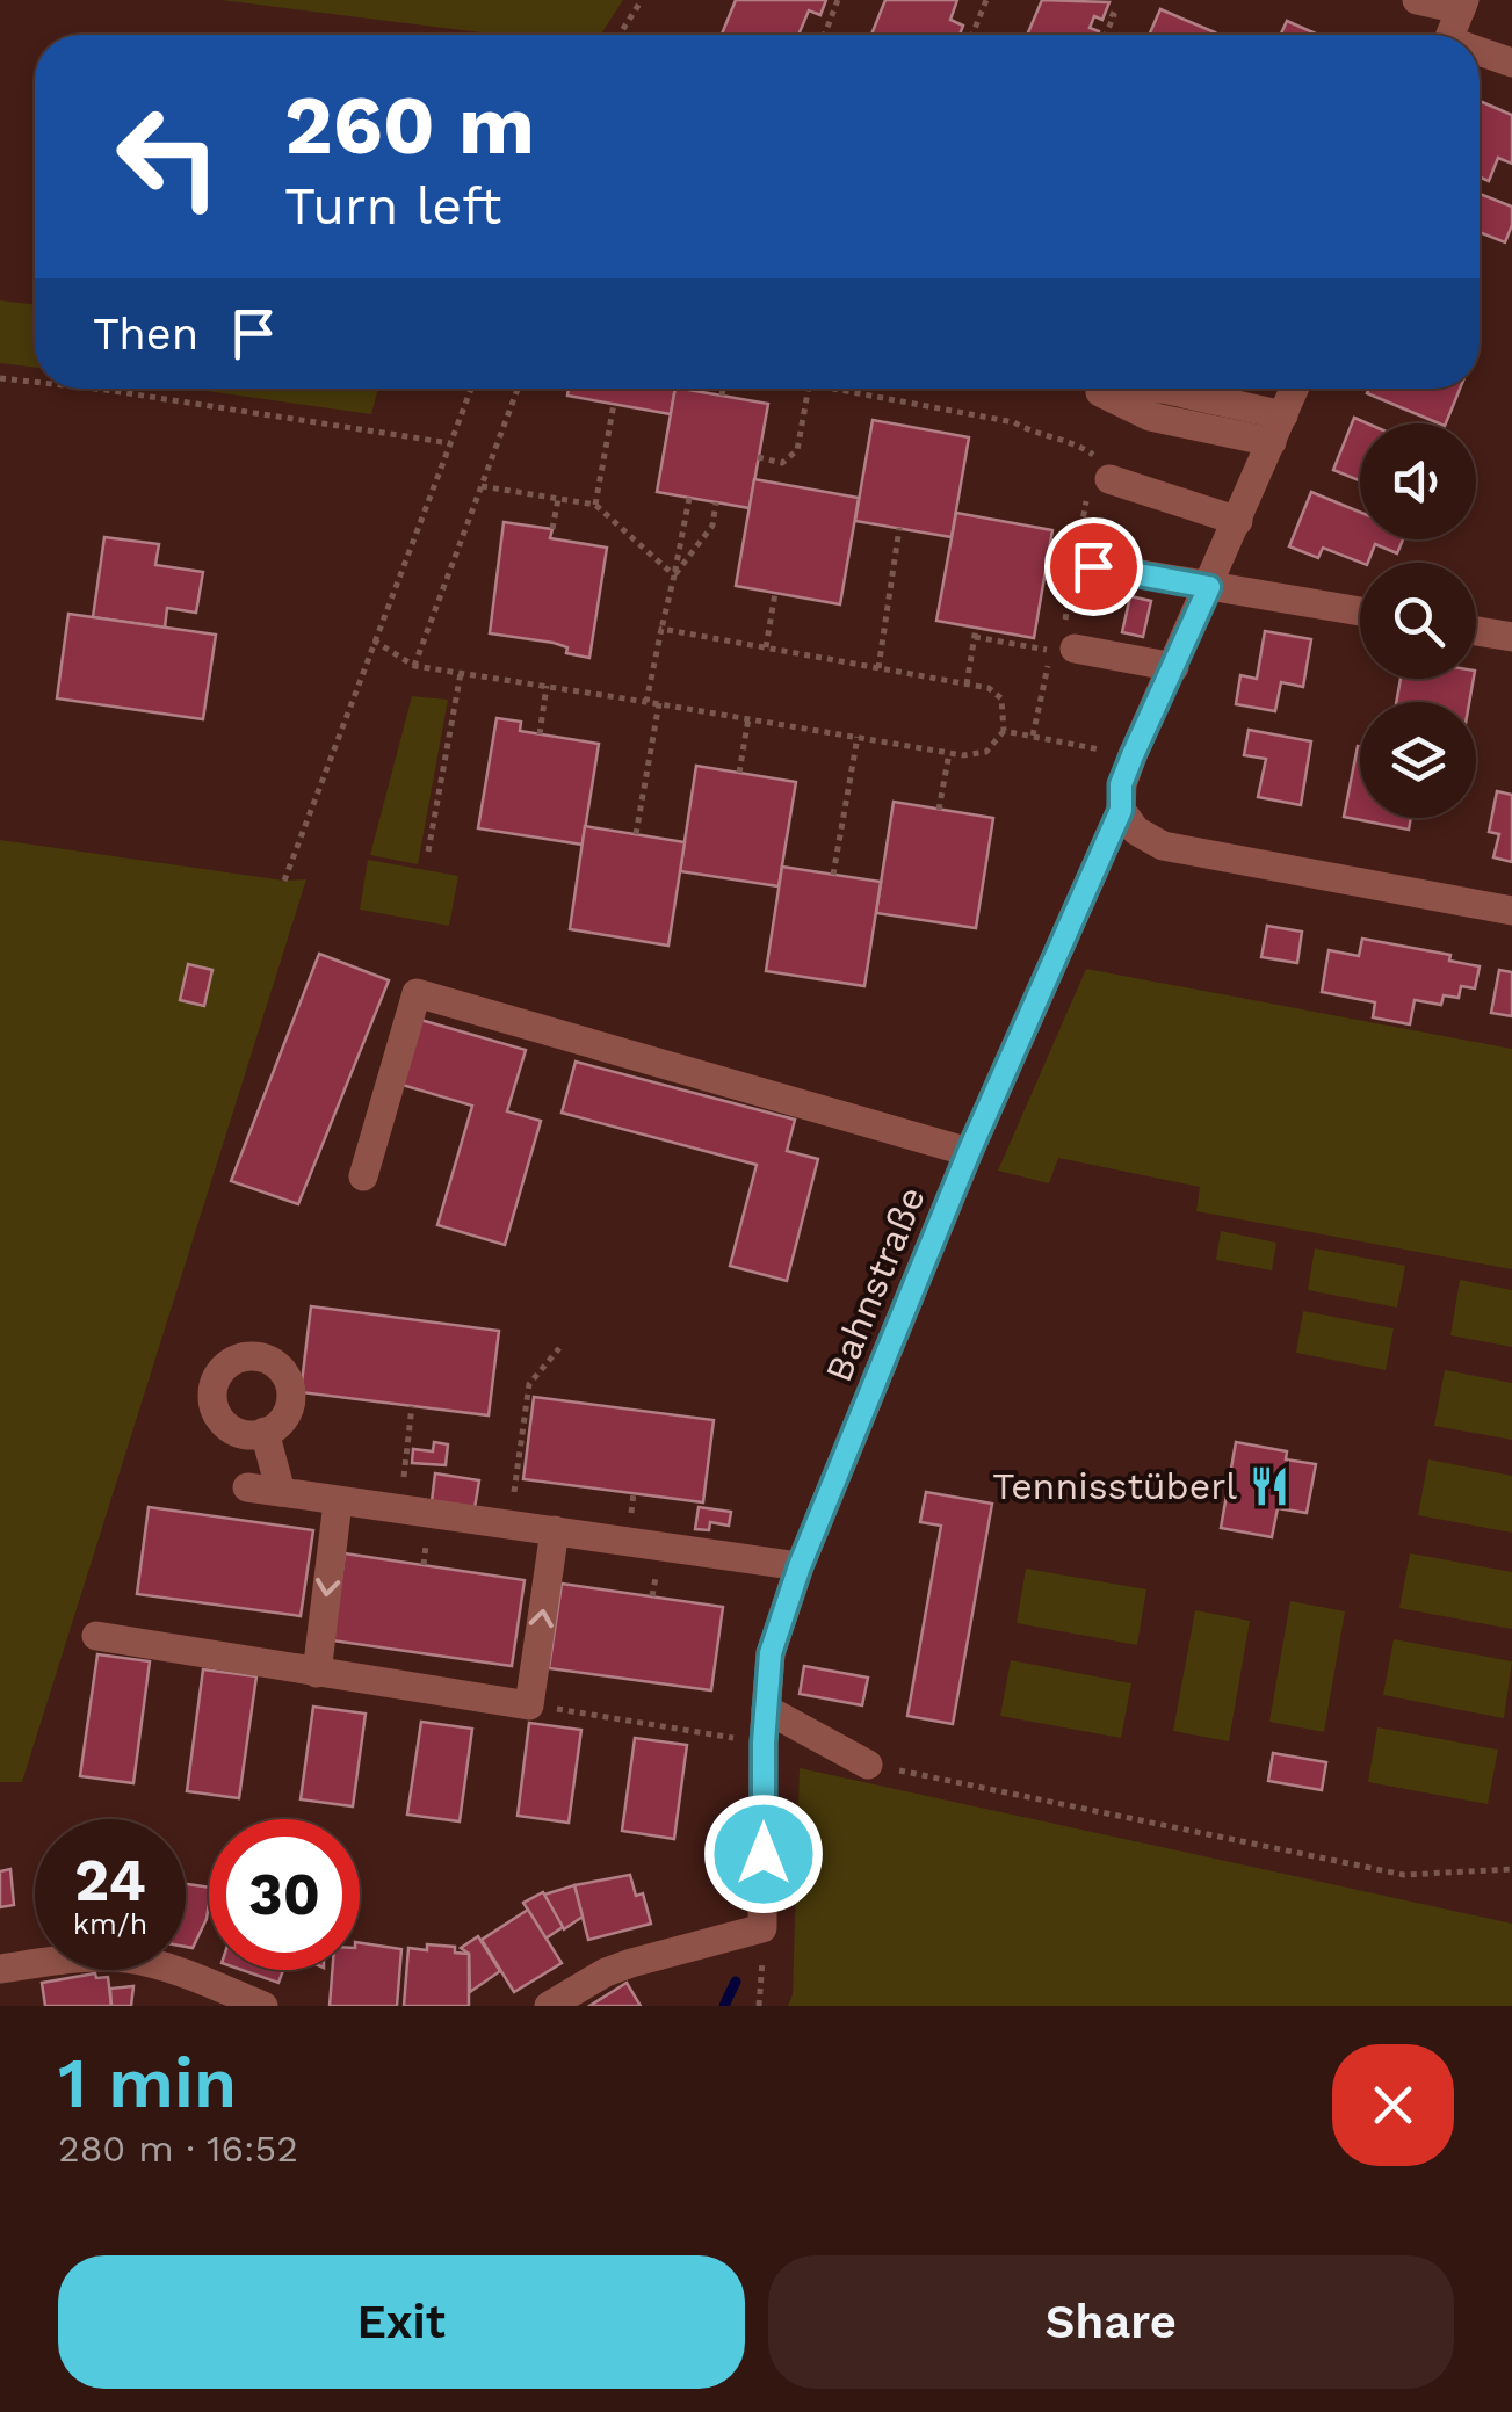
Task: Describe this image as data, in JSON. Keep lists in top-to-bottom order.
{
  "streets": {
    "street": ["Bahnstraße"]
  },
  "places": {
    "restaurant": ["Tennisstüberl"]
  },
  "page": {
    "turn": ["260 m", "Turn left"],
    "then": "Then",
    "speed": "24 km/h",
    "limit": "30",
    "heading": ["1 min", "280 m · 16:52"],
    "buttons": ["Exit", "Share"]
  }
}
